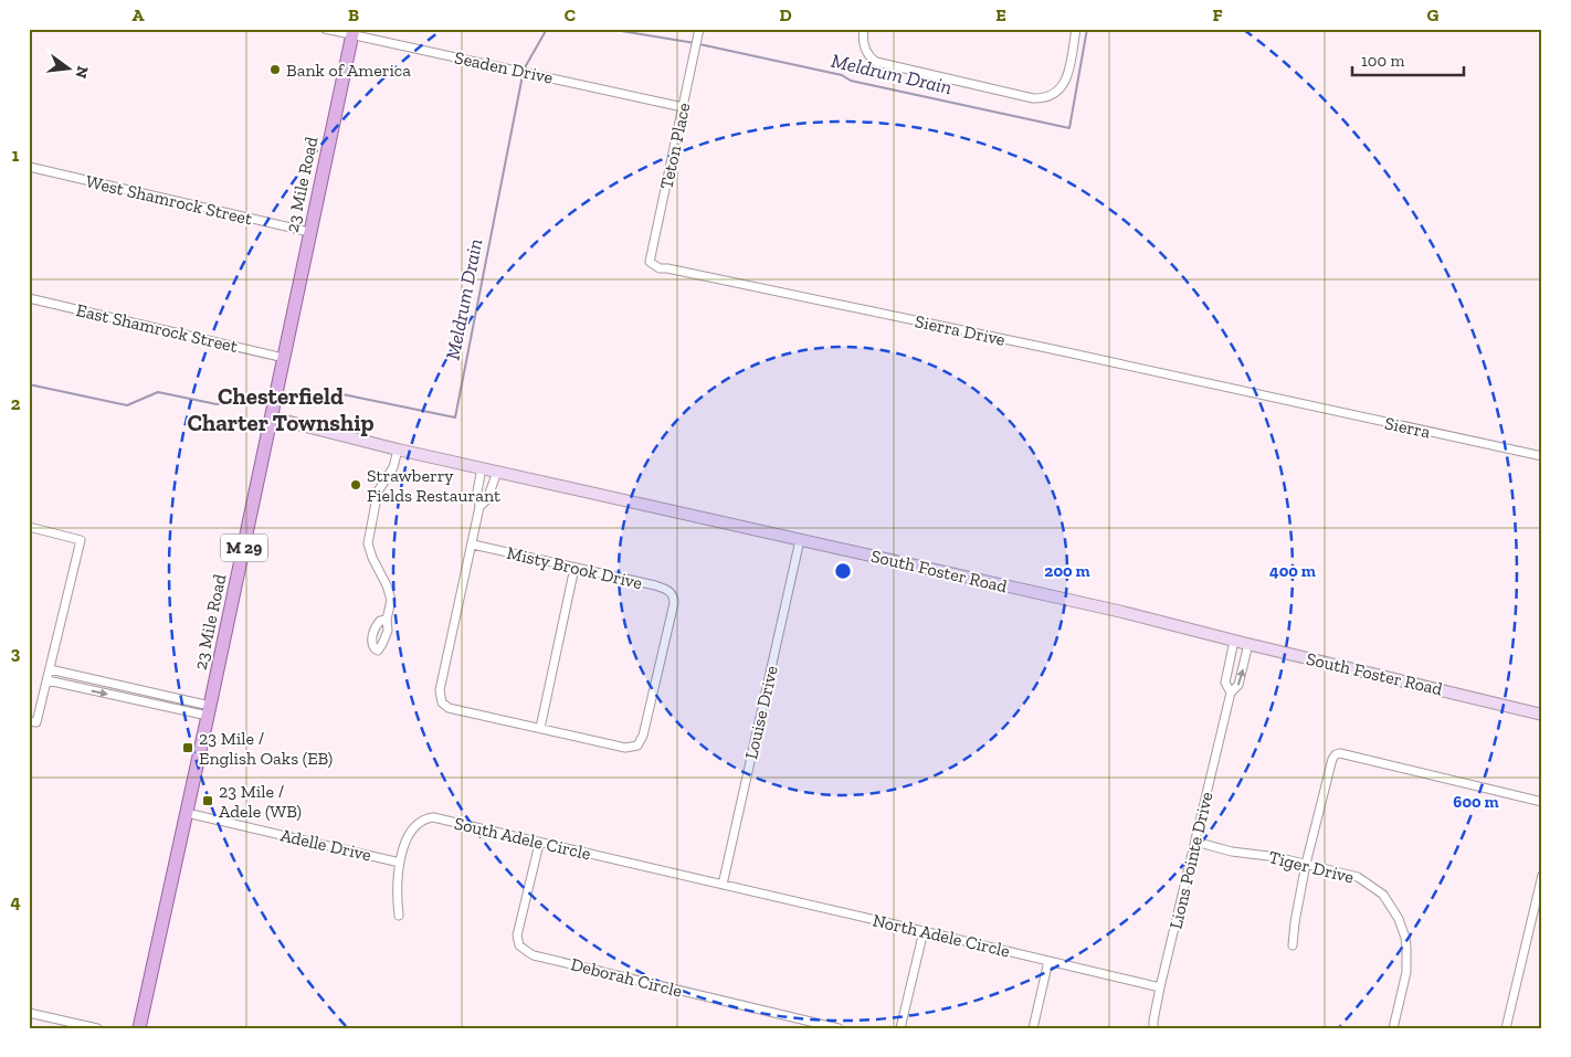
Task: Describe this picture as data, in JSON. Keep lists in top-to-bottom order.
{
  "streets": {
    "main road": ["23 Mile Road", "M 29"],
    "street": [
      "Seaden Drive",
      "Teton Place",
      "West Shamrock Street",
      "East Shamrock Street",
      "Sierra Drive",
      "Sierra",
      "Misty Brook Drive",
      "South Foster Road",
      "Louise Drive",
      "South Adele Circle",
      "Adelle Drive",
      "Lions Pointe Drive",
      "Tiger Drive",
      "North Adele Circle",
      "Deborah Circle"
    ]
  },
  "crossings": [
    ["Seaden Drive", "Teton Place"],
    ["Seaden Drive", "23 Mile Road"],
    ["Teton Place", "Sierra Drive"],
    ["23 Mile Road", "West Shamrock Street"],
    ["23 Mile Road", "East Shamrock Street"],
    ["23 Mile Road", "South Foster Road"],
    ["23 Mile Road", "Adelle Drive"],
    ["Sierra Drive", "Sierra"],
    ["South Foster Road", "Louise Drive"],
    ["Louise Drive", "South Adele Circle"],
    ["Louise Drive", "North Adele Circle"],
    ["South Adele Circle", "Adelle Drive"],
    ["South Adele Circle", "North Adele Circle"],
    ["South Adele Circle", "Deborah Circle"],
    ["Lions Pointe Drive", "Tiger Drive"],
    ["Lions Pointe Drive", "North Adele Circle"]
  ],
  "districts": ["Chesterfield Charter Township"],
  "water": ["Meldrum Drain"],
  "places": {
    "other": ["Bank of America", "Strawberry Fields Restaurant"],
    "transit": ["23 Mile / English Oaks (EB)", "23 Mile / Adele (WB)"]
  },
  "scale_bar": "100 m",
  "north": "right",
  "grid": {
    "columns": [
      "A",
      "B",
      "C",
      "D",
      "E",
      "F",
      "G"
    ],
    "rows": [
      "1",
      "2",
      "3",
      "4"
    ]
  },
  "rings": ["200 m", "400 m", "600 m"]
}
